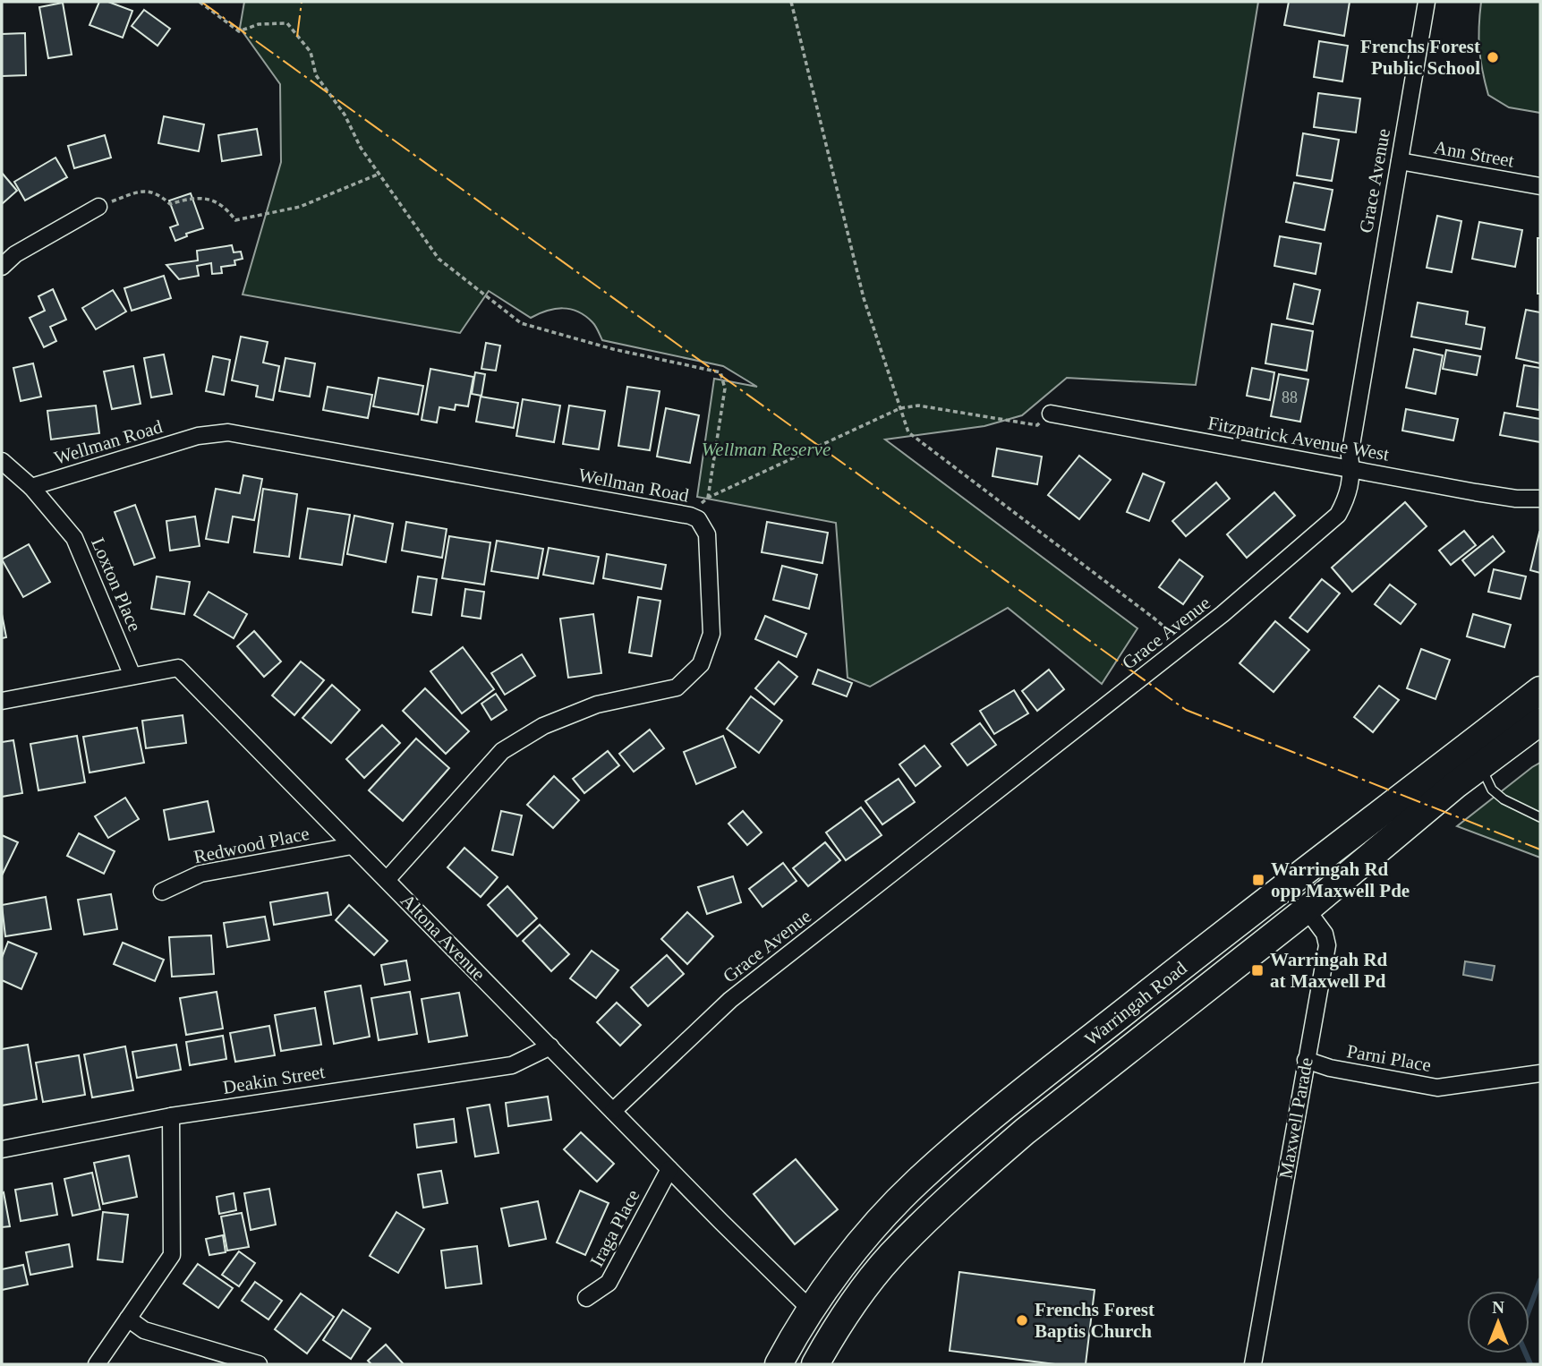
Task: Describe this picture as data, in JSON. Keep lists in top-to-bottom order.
{
  "streets": {
    "highway": ["Altona Avenue", "Warringah Road", "Maxwell Parade"],
    "street": [
      "Ann Street",
      "Grace Avenue",
      "Fitzpatrick Avenue West",
      "Wellman Road",
      "Loxton Place",
      "Redwood Place",
      "Parni Place",
      "Deakin Street",
      "Iraga Place"
    ]
  },
  "crossings": [
    ["Ann Street", "Grace Avenue"],
    ["Grace Avenue", "Fitzpatrick Avenue West"],
    ["Grace Avenue", "Altona Avenue"],
    ["Wellman Road", "Loxton Place"],
    ["Wellman Road", "Altona Avenue"],
    ["Loxton Place", "Altona Avenue"],
    ["Redwood Place", "Altona Avenue"],
    ["Altona Avenue", "Warringah Road"],
    ["Altona Avenue", "Deakin Street"],
    ["Altona Avenue", "Iraga Place"],
    ["Warringah Road", "Maxwell Parade"],
    ["Parni Place", "Maxwell Parade"]
  ],
  "parks": ["Wellman Reserve"],
  "places": {
    "other": ["Frenchs Forest Public School", "Frenchs Forest Baptis Church"],
    "transit": ["Warringah Rd opp Maxwell Pde", "Warringah Rd at Maxwell Pd"]
  },
  "house_numbers": ["88"],
  "north": "top"
}
